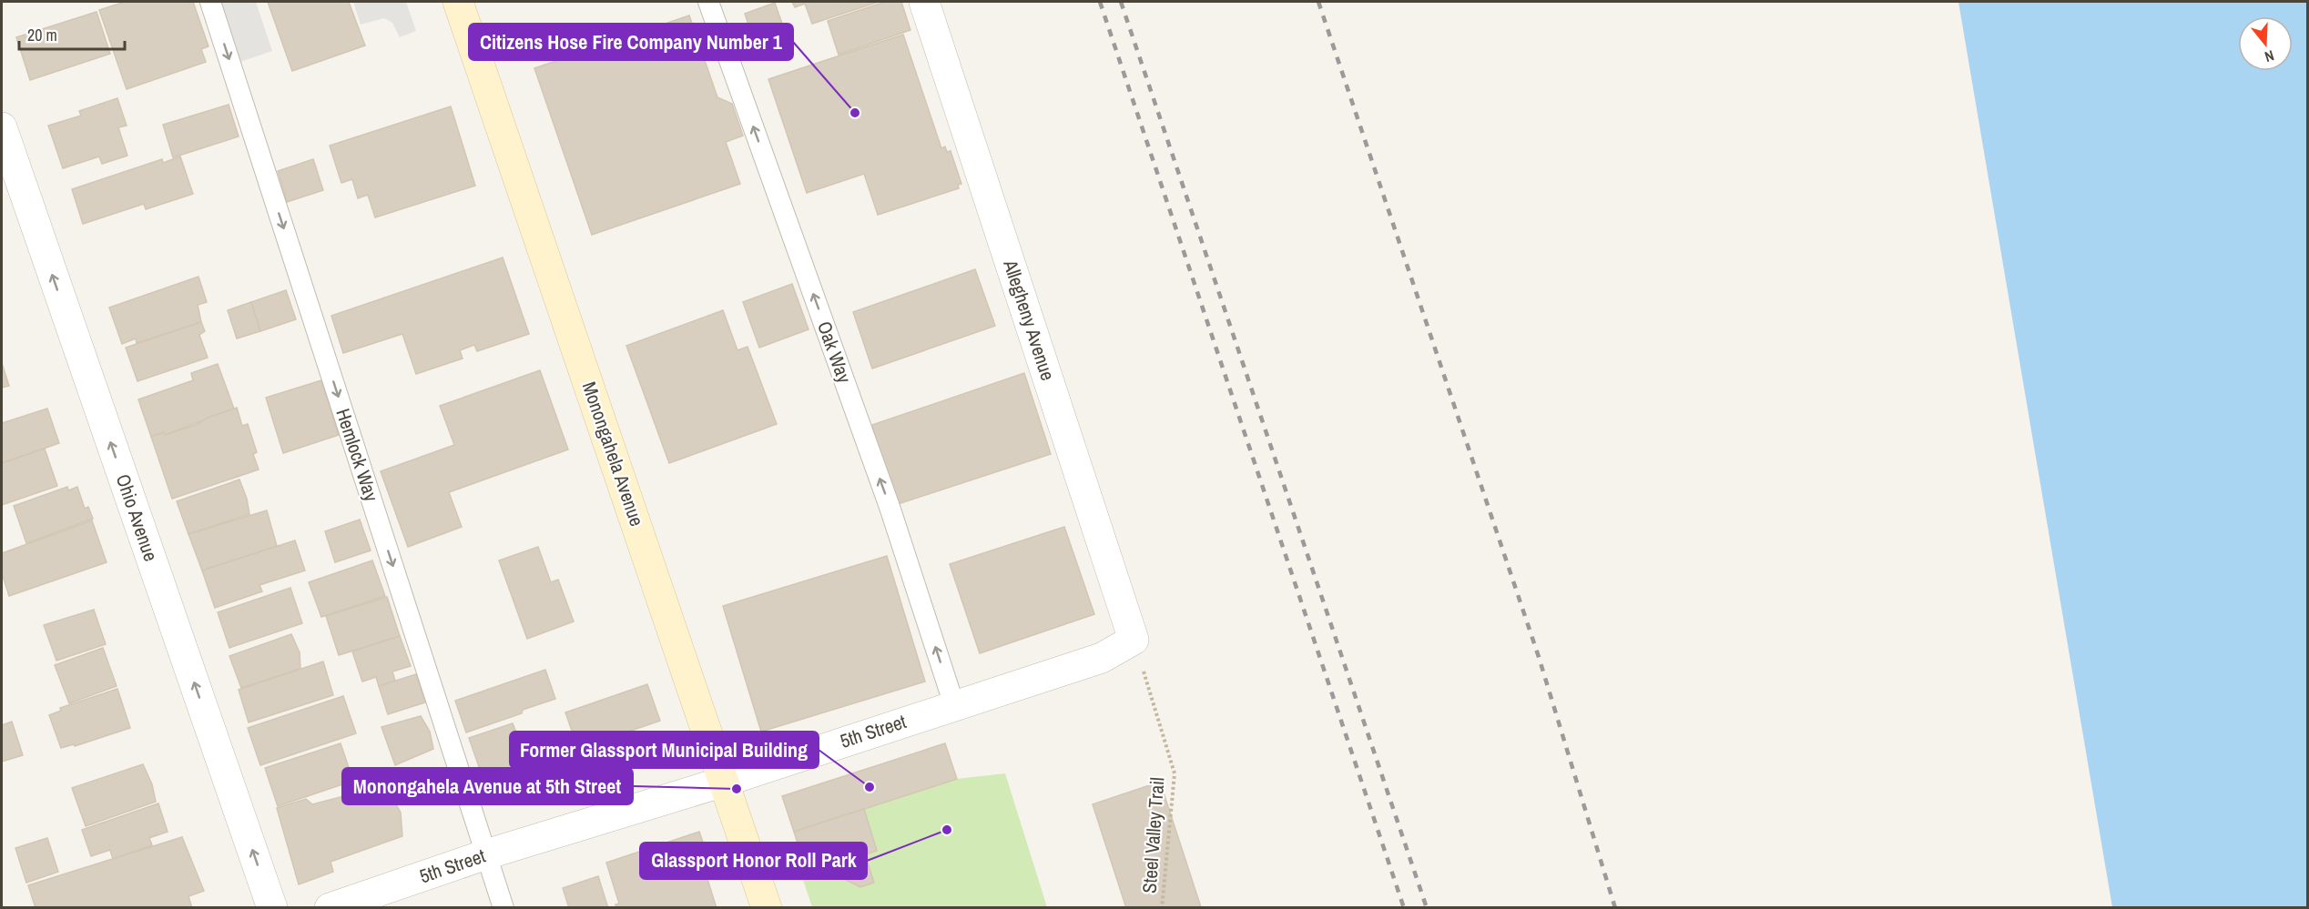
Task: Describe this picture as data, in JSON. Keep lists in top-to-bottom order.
{
  "streets": {
    "main road": ["Monongahela Avenue"],
    "street": ["Allegheny Avenue", "Ohio Avenue", "5th Street"],
    "lane": ["Oak Way", "Hemlock Way"],
    "path": ["Steel Valley Trail"]
  },
  "crossings": [
    ["Allegheny Avenue", "5th Street"],
    ["Allegheny Avenue", "Steel Valley Trail"],
    ["Oak Way", "5th Street"],
    ["Monongahela Avenue", "5th Street"],
    ["Hemlock Way", "5th Street"],
    ["5th Street", "Steel Valley Trail"]
  ],
  "one_way": ["Oak Way", "Hemlock Way", "Ohio Avenue"],
  "places": [
    "Citizens Hose Fire Company Number 1",
    "Former Glassport Municipal Building",
    "Monongahela Avenue at 5th Street",
    "Glassport Honor Roll Park"
  ],
  "scale_bar": "20 m",
  "north": "bottom"
}
